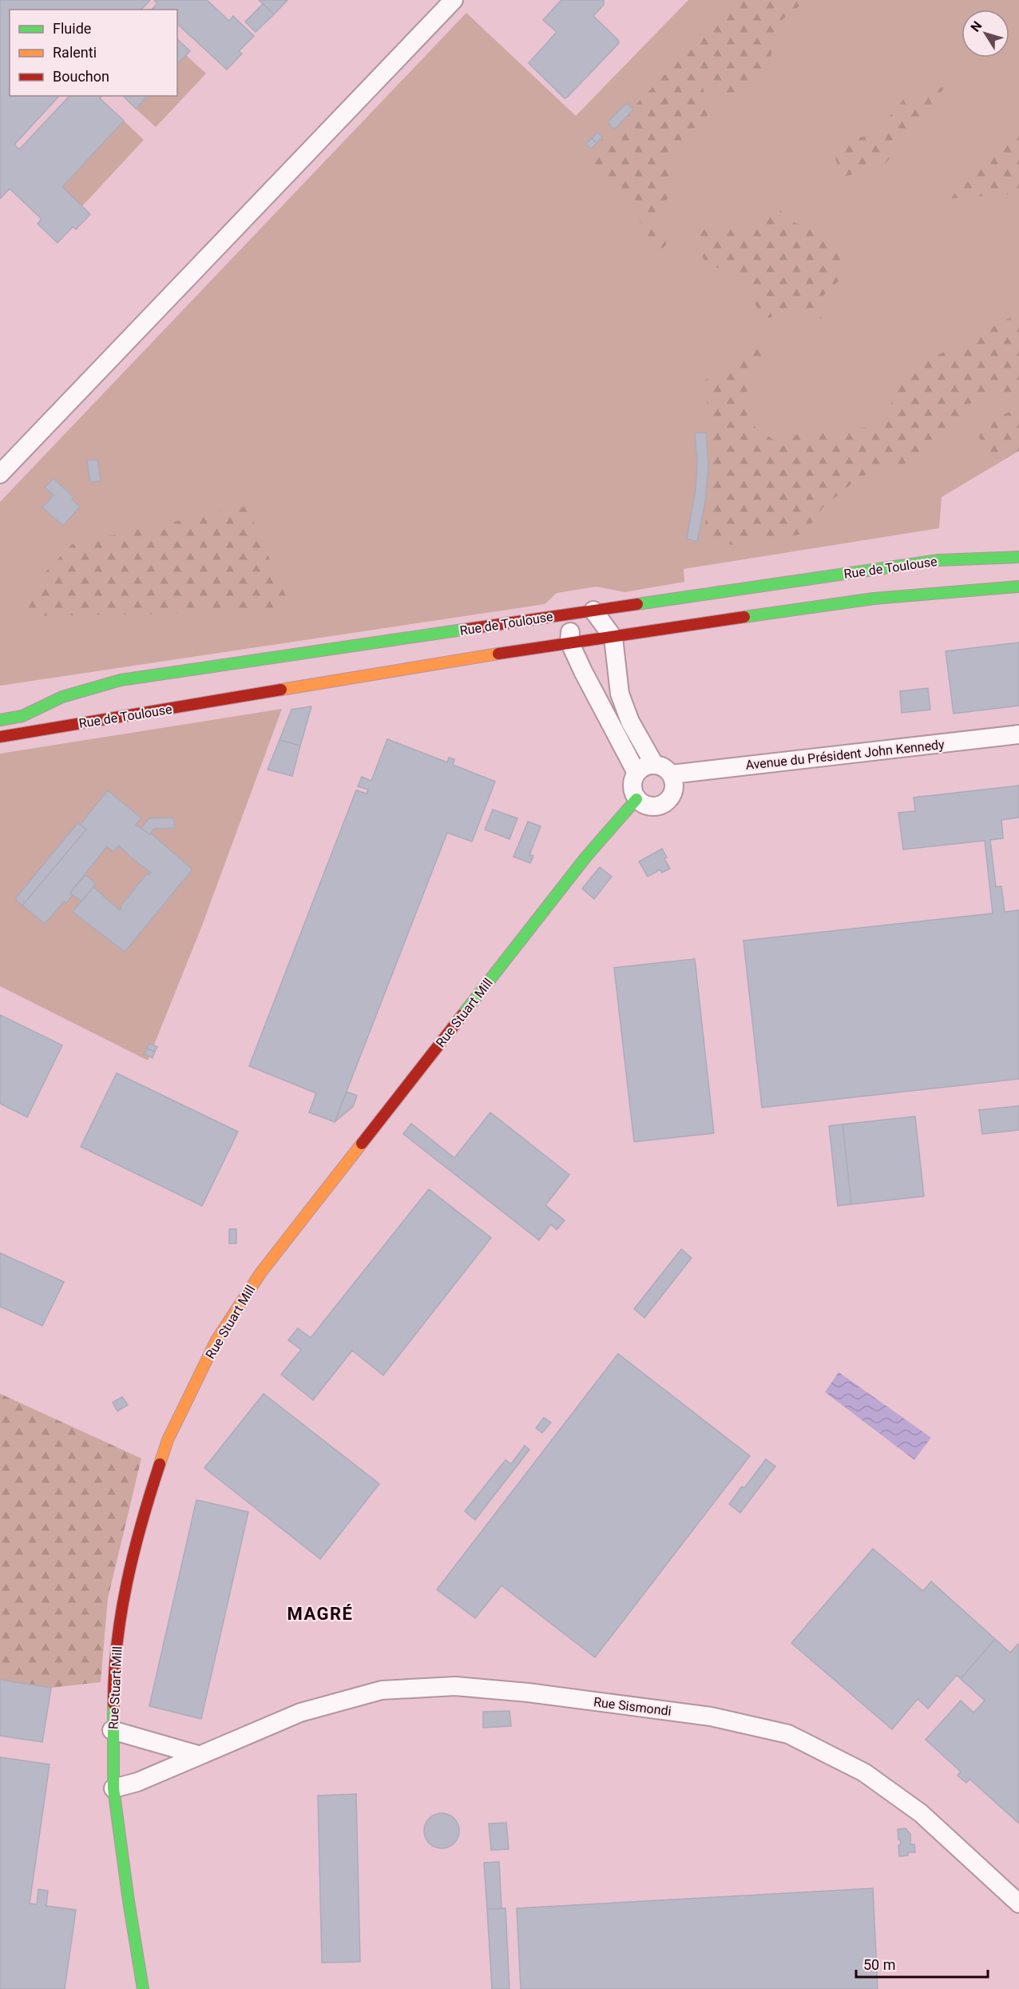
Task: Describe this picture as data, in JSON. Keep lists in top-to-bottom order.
{
  "streets": {
    "main road": ["Rue de Toulouse", "Rue Stuart Mill"],
    "street": ["Avenue du Président John Kennedy", "Rue Sismondi"]
  },
  "crossings": [
    ["Avenue du Président John Kennedy", "Rue Stuart Mill"],
    ["Rue Stuart Mill", "Rue Sismondi"]
  ],
  "districts": ["MAGRÉ"],
  "legend": ["Fluide", "Ralenti", "Bouchon"],
  "scale_bar": "50 m",
  "north": "top left"
}
